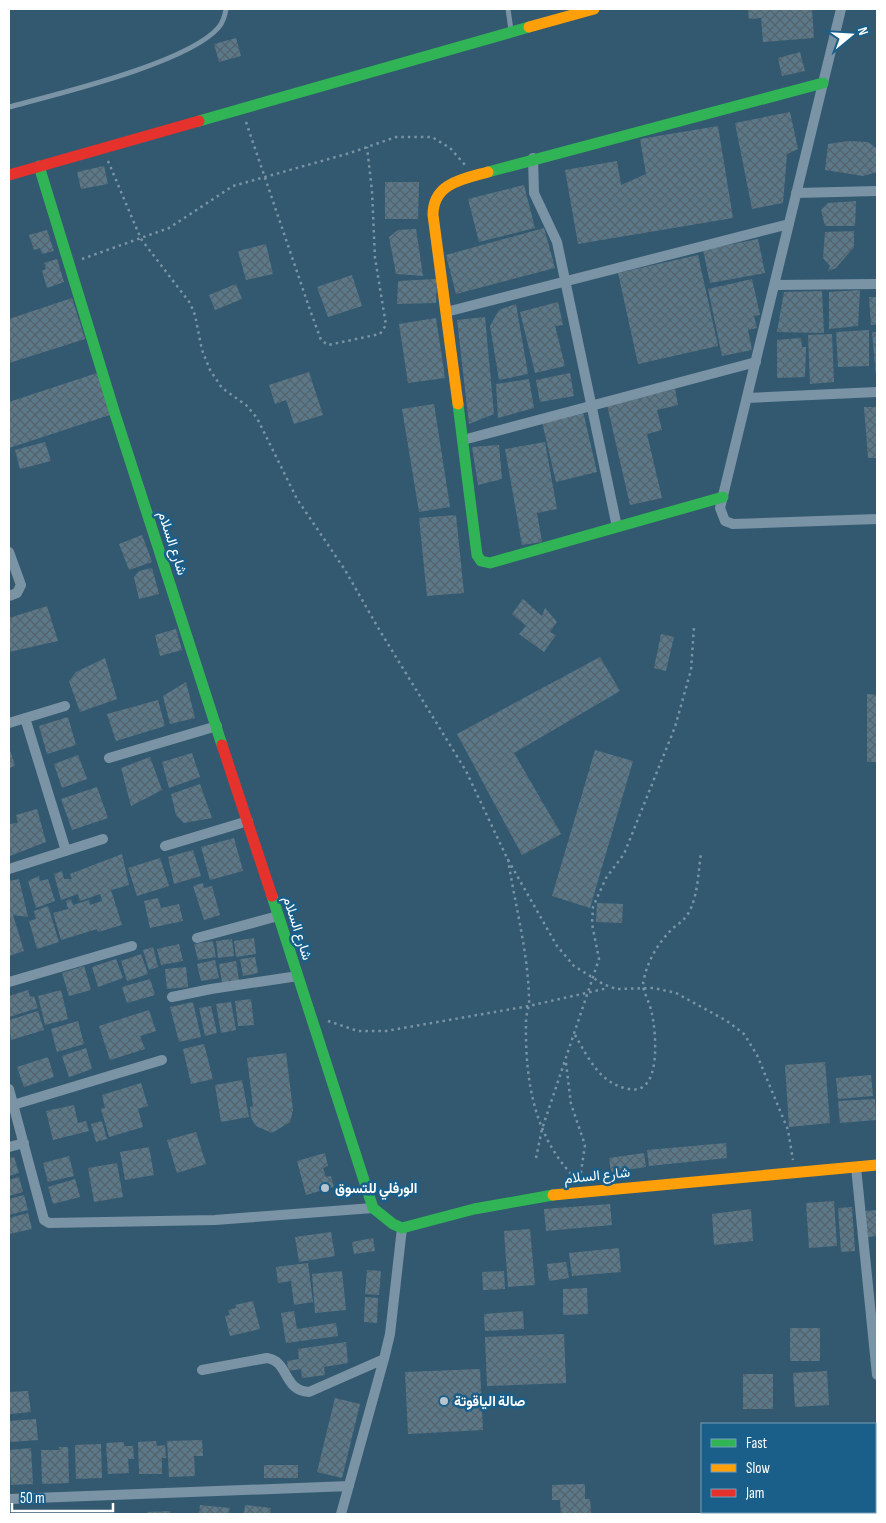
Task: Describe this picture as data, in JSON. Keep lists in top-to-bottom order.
{
  "streets": {
    "main road": ["شارع السلام"]
  },
  "places": ["الورفلي للتسوق", "صالة الياقوتة"],
  "legend": ["Fast", "Slow", "Jam"],
  "scale_bar": "50 m",
  "north": "right"
}
